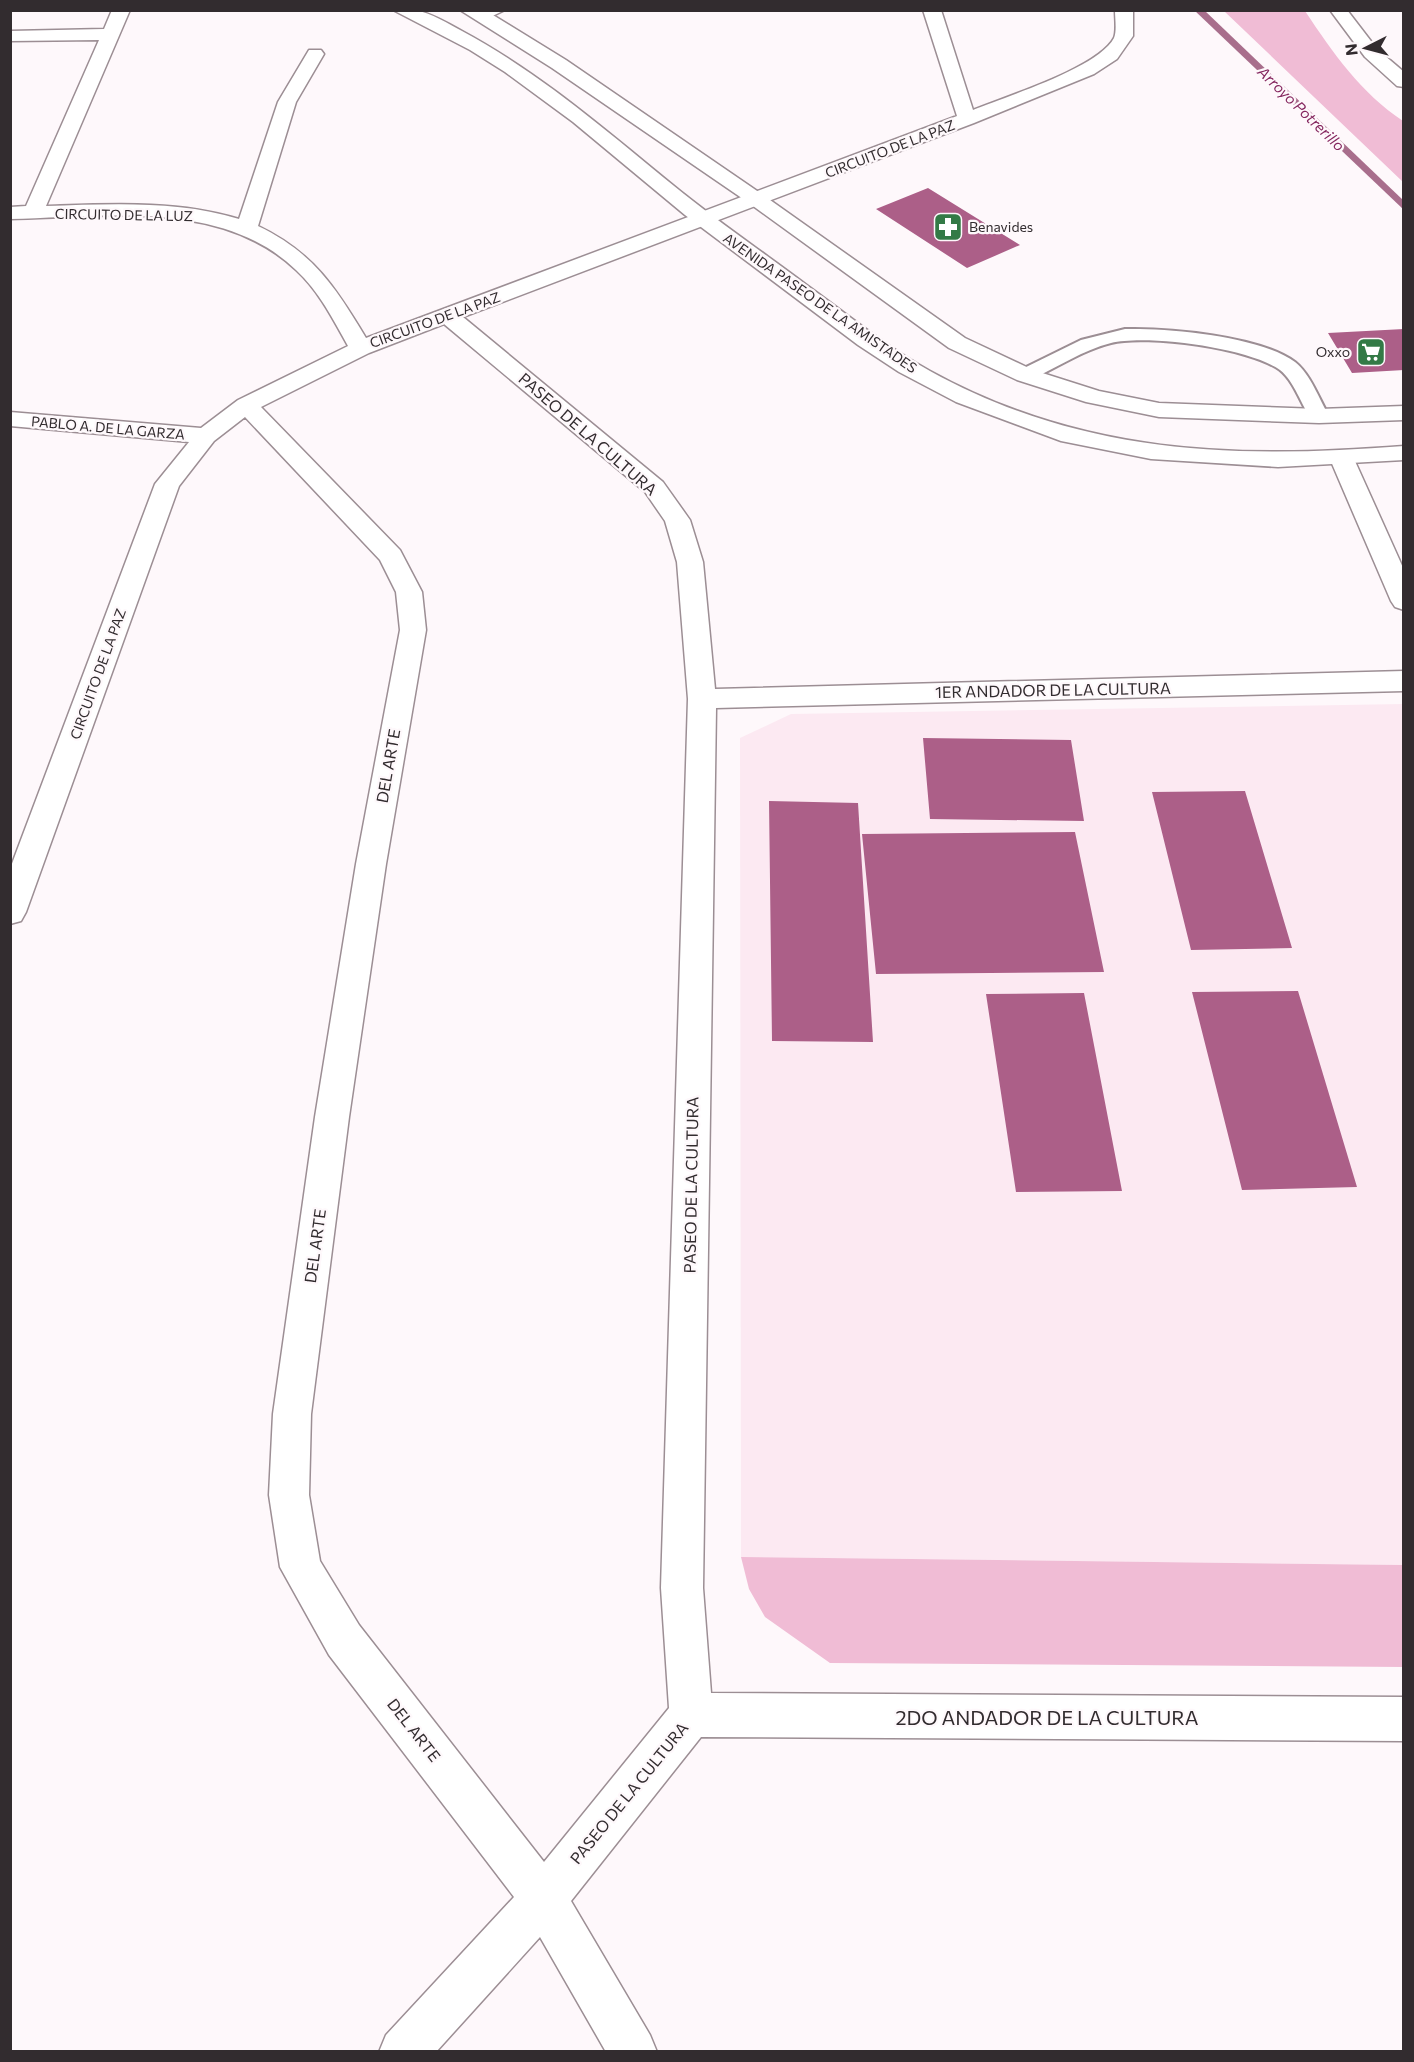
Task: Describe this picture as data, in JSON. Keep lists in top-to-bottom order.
{
  "streets": {
    "street": [
      "CIRCUITO DE LA PAZ",
      "CIRCUITO DE LA LUZ",
      "AVENIDA PASEO DE LA AMISTADES",
      "PABLO A. DE LA GARZA",
      "PASEO DE LA CULTURA",
      "1ER ANDADOR DE LA CULTURA",
      "DEL ARTE",
      "2DO ANDADOR DE LA CULTURA"
    ]
  },
  "crossings": [
    ["CIRCUITO DE LA PAZ", "CIRCUITO DE LA LUZ"],
    ["CIRCUITO DE LA PAZ", "AVENIDA PASEO DE LA AMISTADES"],
    ["CIRCUITO DE LA PAZ", "PABLO A. DE LA GARZA"],
    ["CIRCUITO DE LA PAZ", "PASEO DE LA CULTURA"],
    ["CIRCUITO DE LA PAZ", "DEL ARTE"],
    ["PASEO DE LA CULTURA", "1ER ANDADOR DE LA CULTURA"],
    ["PASEO DE LA CULTURA", "DEL ARTE"],
    ["PASEO DE LA CULTURA", "2DO ANDADOR DE LA CULTURA"]
  ],
  "water": ["Arroyo Potrerillo"],
  "places": {
    "pharmacy": ["Benavides"],
    "supermarket": ["Oxxo"]
  },
  "north": "left"
}
